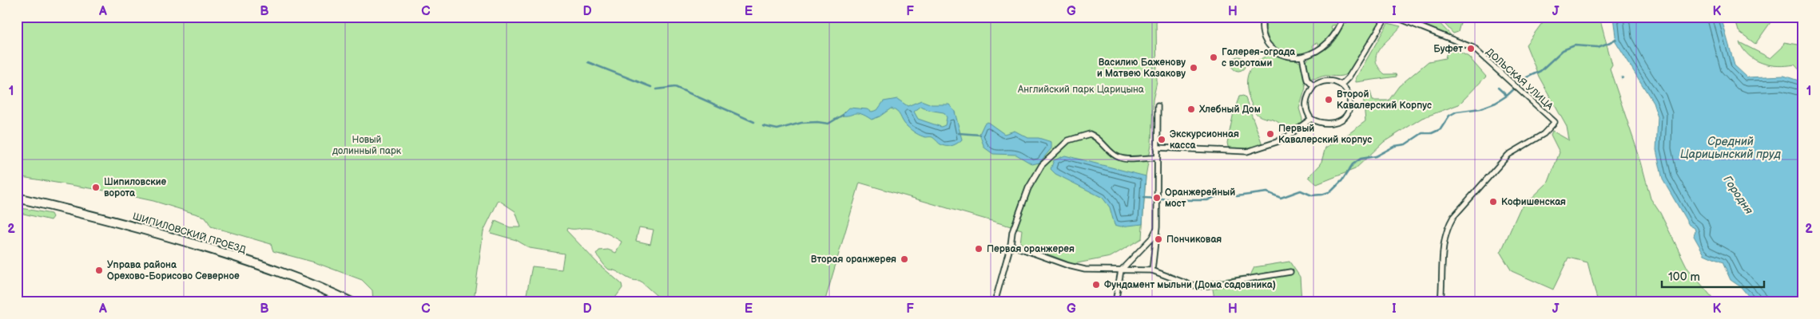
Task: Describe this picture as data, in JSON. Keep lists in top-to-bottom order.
{
  "streets": {
    "main road": ["ШИПИЛОВСКИЙ ПРОЕЗД"],
    "street": ["ДОЛЬСКАЯ УЛИЦА"]
  },
  "water": ["Средний Царицынский пруд", "Городня"],
  "parks": ["Английский парк Царицына", "Новый долинный парк"],
  "places": [
    "Буфет",
    "Галерея-ограда с воротами",
    "Василию Баженову и Матвею Казакову",
    "Второй Кавалерский Корпус",
    "Хлебный Дом",
    "Первый Кавалерский корпус",
    "Экскурсионная касса",
    "Шипиловские ворота",
    "Оранжерейный мост",
    "Кофишенская",
    "Пончиковая",
    "Первая оранжерея",
    "Вторая оранжерея",
    "Управа района Орехово-Борисово Северное",
    "Фундамент мыльни (Дома садовника)"
  ],
  "scale_bar": "100 m",
  "grid": {
    "columns": [
      "A",
      "B",
      "C",
      "D",
      "E",
      "F",
      "G",
      "H",
      "I",
      "J",
      "K"
    ],
    "rows": ["1", "2"]
  }
}
